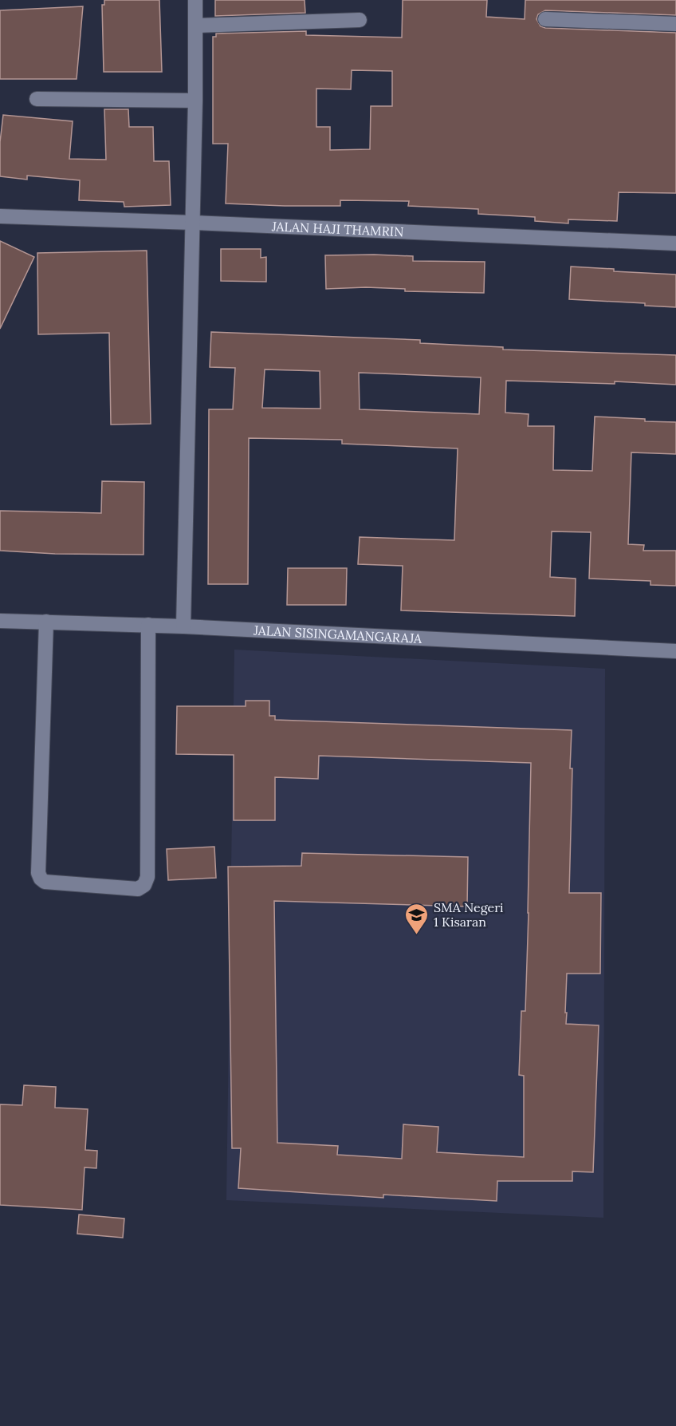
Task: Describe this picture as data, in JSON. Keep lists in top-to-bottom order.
{
  "streets": {
    "street": ["JALAN HAJI THAMRIN", "JALAN SISINGAMANGARAJA"]
  },
  "places": {
    "school or university": ["SMA Negeri 1 Kisaran"]
  }
}
